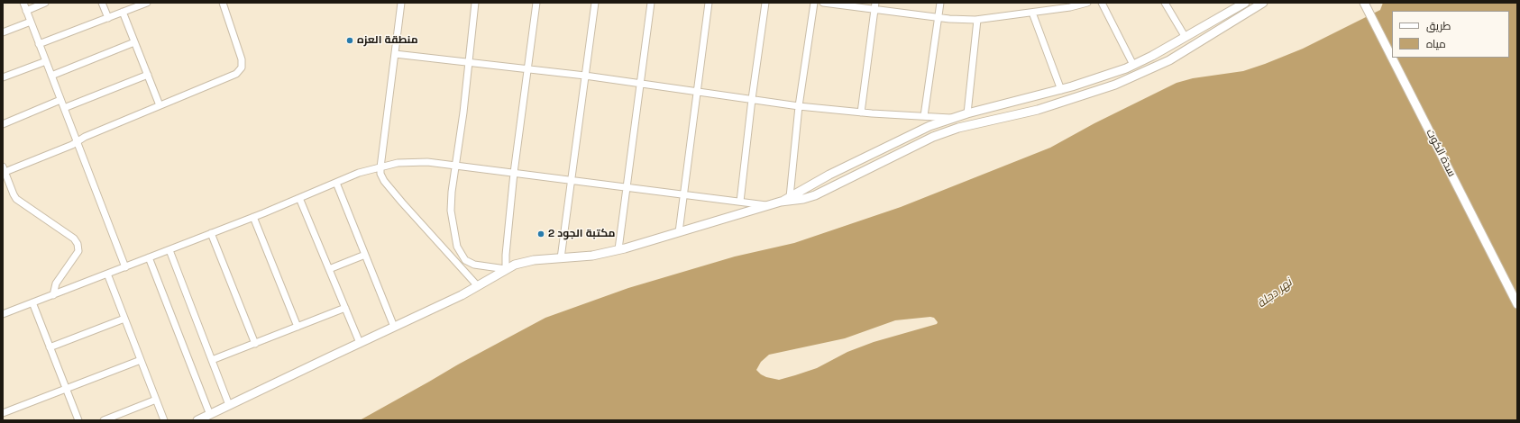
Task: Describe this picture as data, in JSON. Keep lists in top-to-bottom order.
{
  "streets": {
    "main road": ["سدة الكوت"]
  },
  "water": ["نهر دجلة"],
  "places": ["منطقة العزه", "مكتبة الجود 2"],
  "legend": ["طريق", "مياه"]
}
